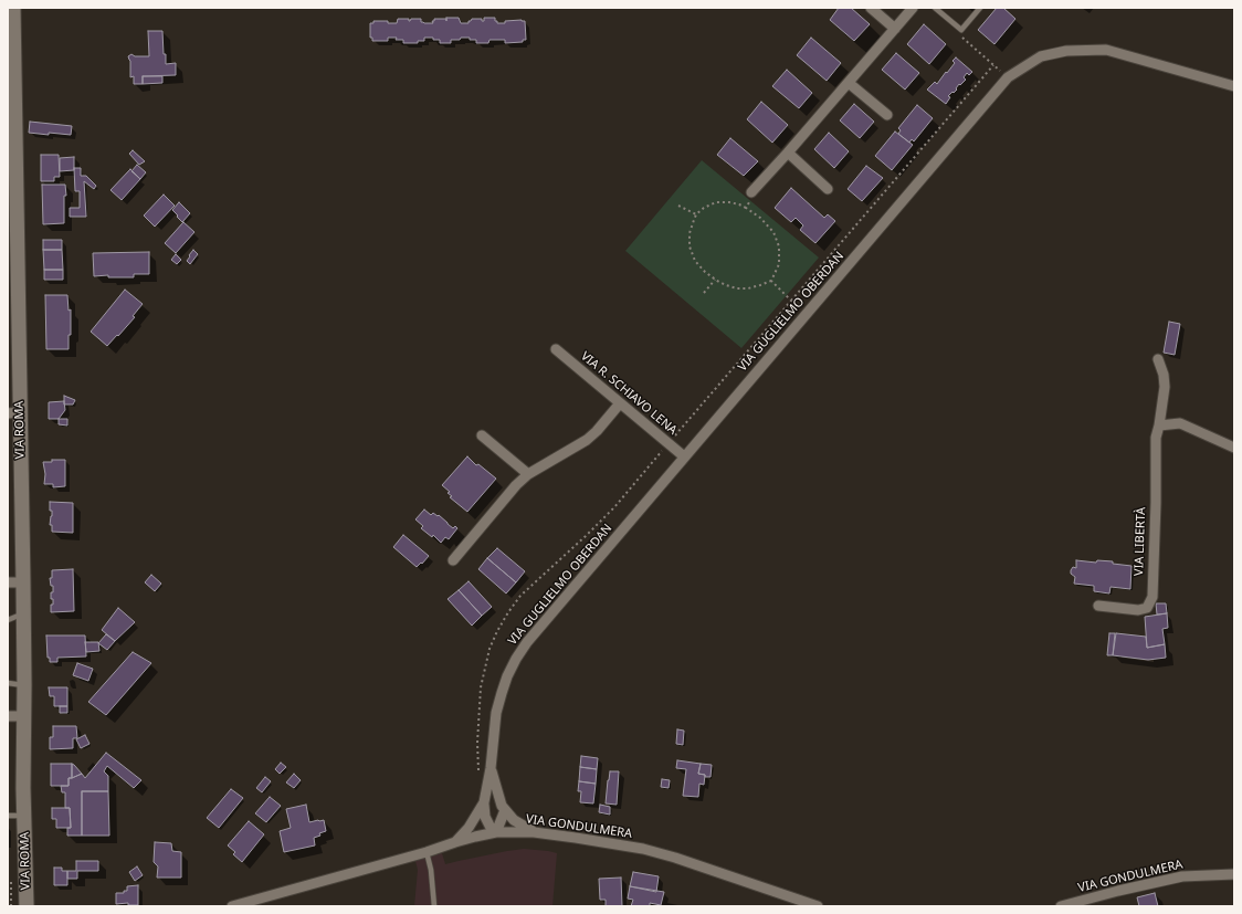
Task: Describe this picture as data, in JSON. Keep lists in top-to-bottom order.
{
  "streets": {
    "main road": ["VIA ROMA"],
    "street": [
      "VIA GUGLIELMO OBERDAN",
      "VIA R. SCHIAVO LENA",
      "VIA LIBERTÀ",
      "VIA GONDULMERA"
    ]
  },
  "crossings": [
    ["VIA GUGLIELMO OBERDAN", "VIA R. SCHIAVO LENA"],
    ["VIA GUGLIELMO OBERDAN", "VIA GONDULMERA"]
  ]
}
